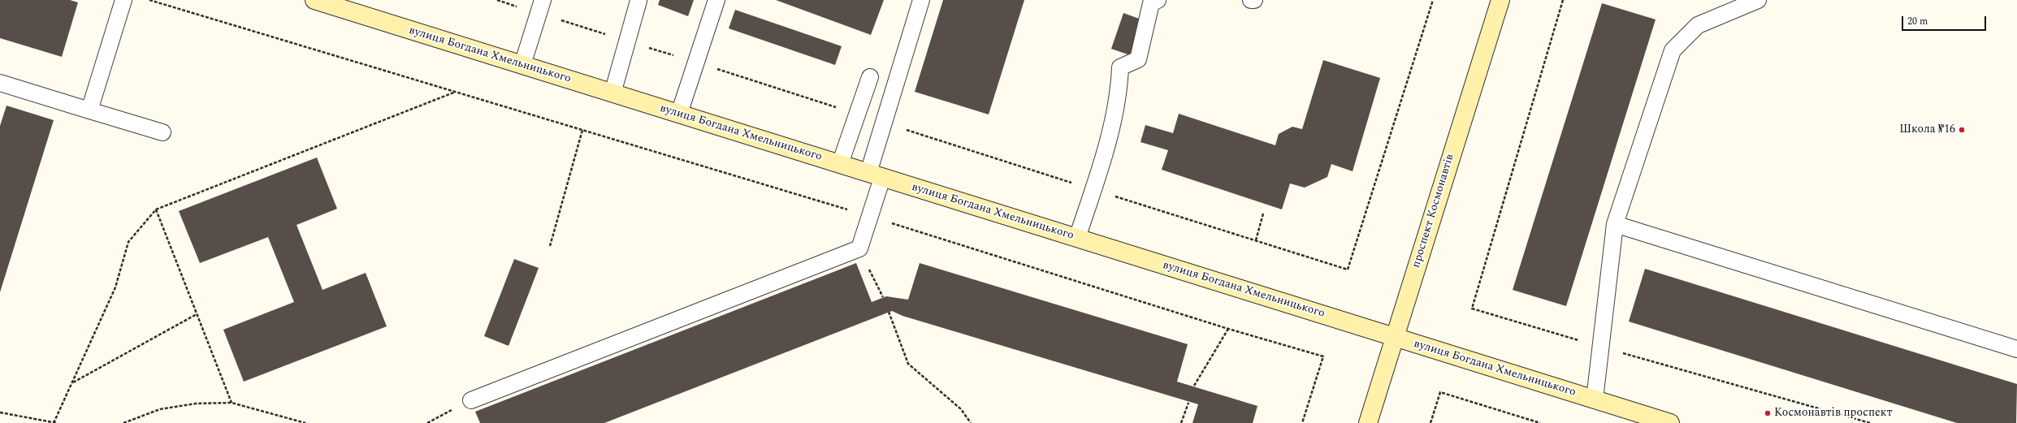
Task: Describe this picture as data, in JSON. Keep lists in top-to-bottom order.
{
  "streets": {
    "street": ["вулиця Богдана Хмельницького", "проспект Космонавтів"]
  },
  "crossings": [
    ["вулиця Богдана Хмельницького", "проспект Космонавтів"]
  ],
  "places": ["Школа №16", "Космонавтів проспект"],
  "scale_bar": "20 m"
}
